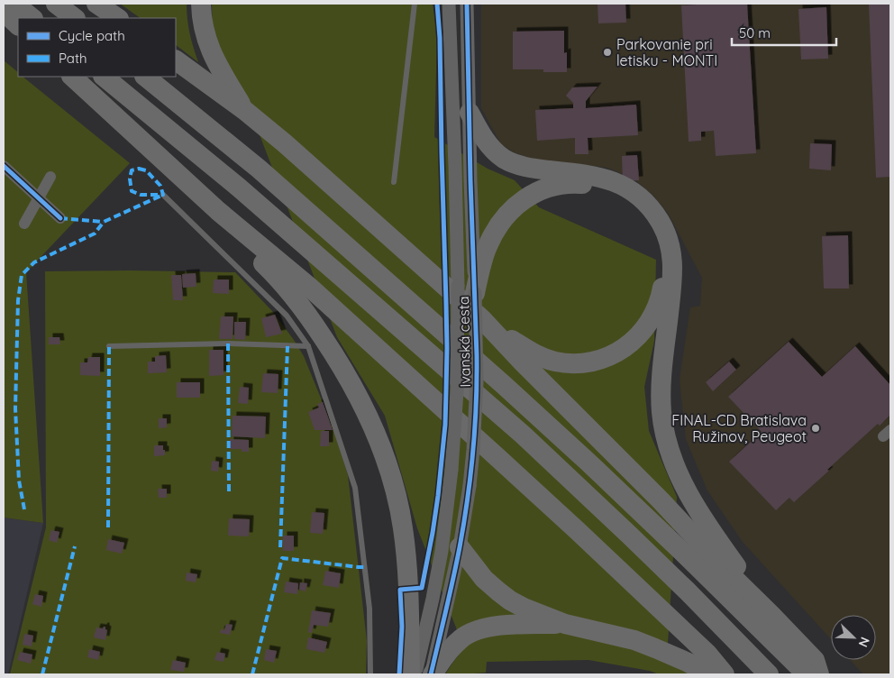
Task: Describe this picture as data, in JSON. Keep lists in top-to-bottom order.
{
  "streets": {
    "street": ["Ivanská cesta"]
  },
  "places": ["Parkovanie pri letisku - MONTI", "FINAL-CD Bratislava Ružinov, Peugeot"],
  "legend": ["Cycle path", "Path"],
  "scale_bar": "50 m",
  "north": "bottom right"
}
